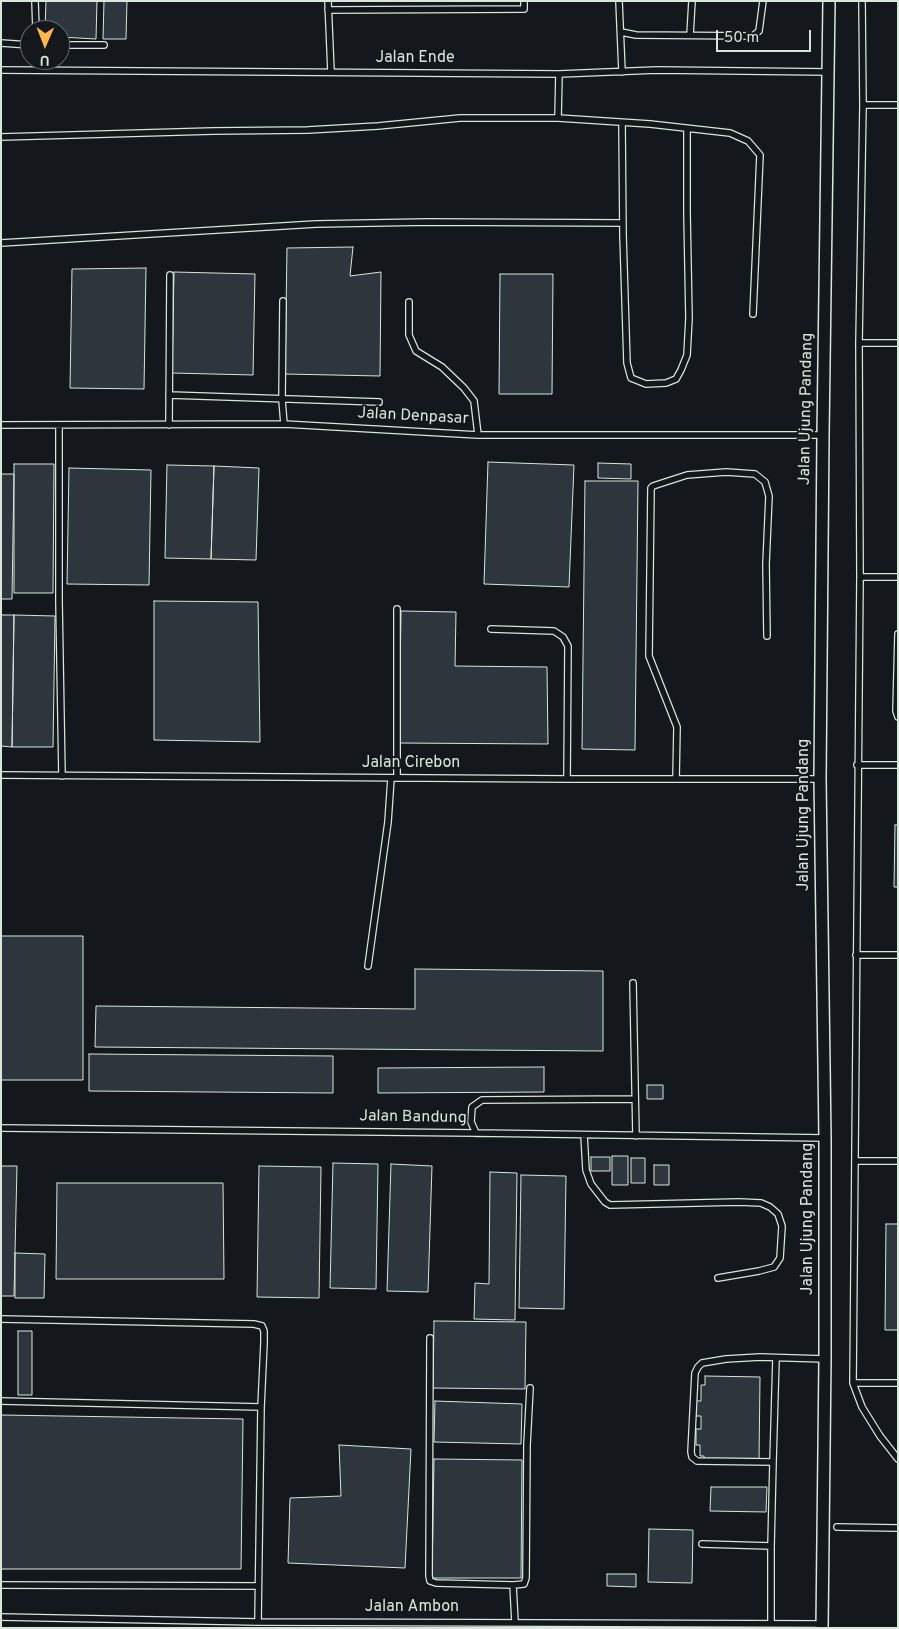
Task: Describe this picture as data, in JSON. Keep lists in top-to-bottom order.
{
  "streets": {
    "street": ["Jalan Ujung Pandang"],
    "lane": [
      "Jalan Ende",
      "Jalan Denpasar",
      "Jalan Cirebon",
      "Jalan Bandung",
      "Jalan Ambon"
    ]
  },
  "crossings": [
    ["Jalan Ende", "Jalan Ujung Pandang"],
    ["Jalan Ujung Pandang", "Jalan Denpasar"],
    ["Jalan Ujung Pandang", "Jalan Cirebon"],
    ["Jalan Ujung Pandang", "Jalan Bandung"],
    ["Jalan Ujung Pandang", "Jalan Ambon"]
  ],
  "scale_bar": "50 m",
  "north": "bottom"
}
